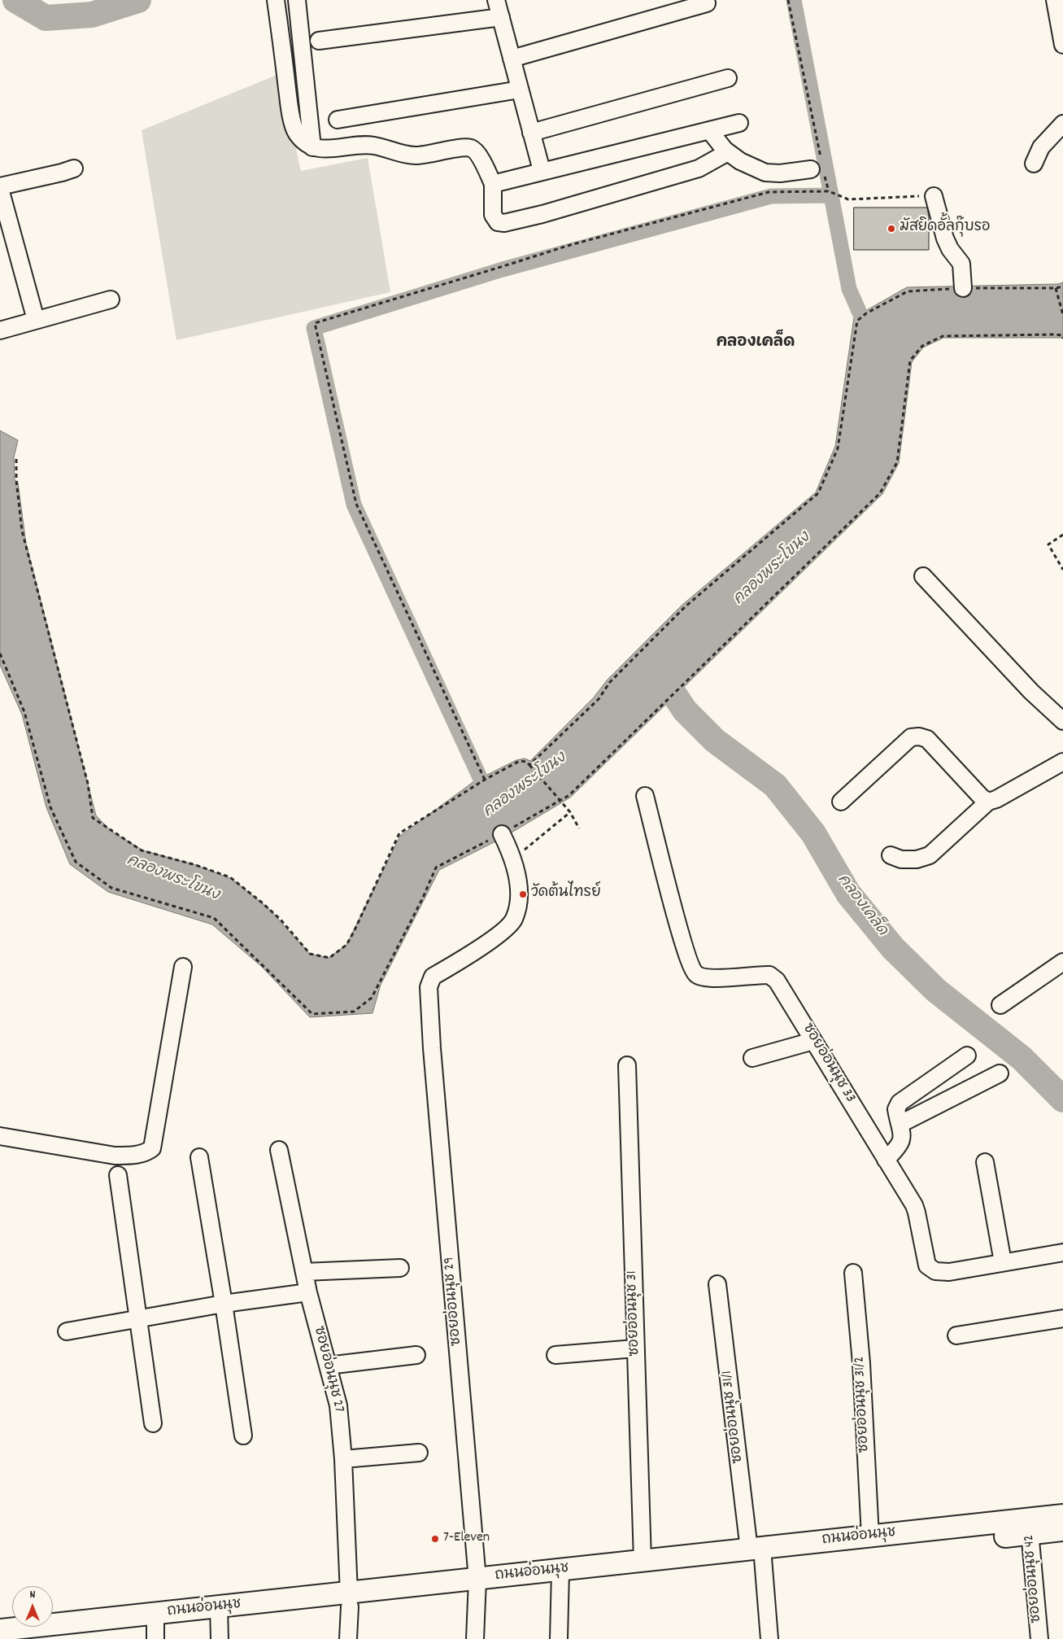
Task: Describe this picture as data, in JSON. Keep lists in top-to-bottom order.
{
  "streets": {
    "main road": ["ถนนอ่อนนุช"],
    "street": [
      "ซอยอ่อนนุช 33",
      "ซอยอ่อนนุช 29",
      "ซอยอ่อนนุช 31",
      "ซอยอ่อนนุช 27",
      "ซอยอ่อนนุช 31/2",
      "ซอยอ่อนนุช 31/1",
      "ซอยอ่อนนุช 42"
    ]
  },
  "crossings": [
    ["ซอยอ่อนนุช 29", "ถนนอ่อนนุช"],
    ["ซอยอ่อนนุช 31", "ถนนอ่อนนุช"],
    ["ซอยอ่อนนุช 27", "ถนนอ่อนนุช"],
    ["ซอยอ่อนนุช 31/2", "ถนนอ่อนนุช"],
    ["ซอยอ่อนนุช 31/1", "ถนนอ่อนนุช"],
    ["ถนนอ่อนนุช", "ซอยอ่อนนุช 42"]
  ],
  "districts": ["คลองเคล็ด"],
  "water": ["คลองพระโขนง", "คลองเคล็ด"],
  "places": ["มัสยิดอั้ลกุ๊บรอ", "วัดต้นไทรย์", "7-Eleven"],
  "north": "top"
}
